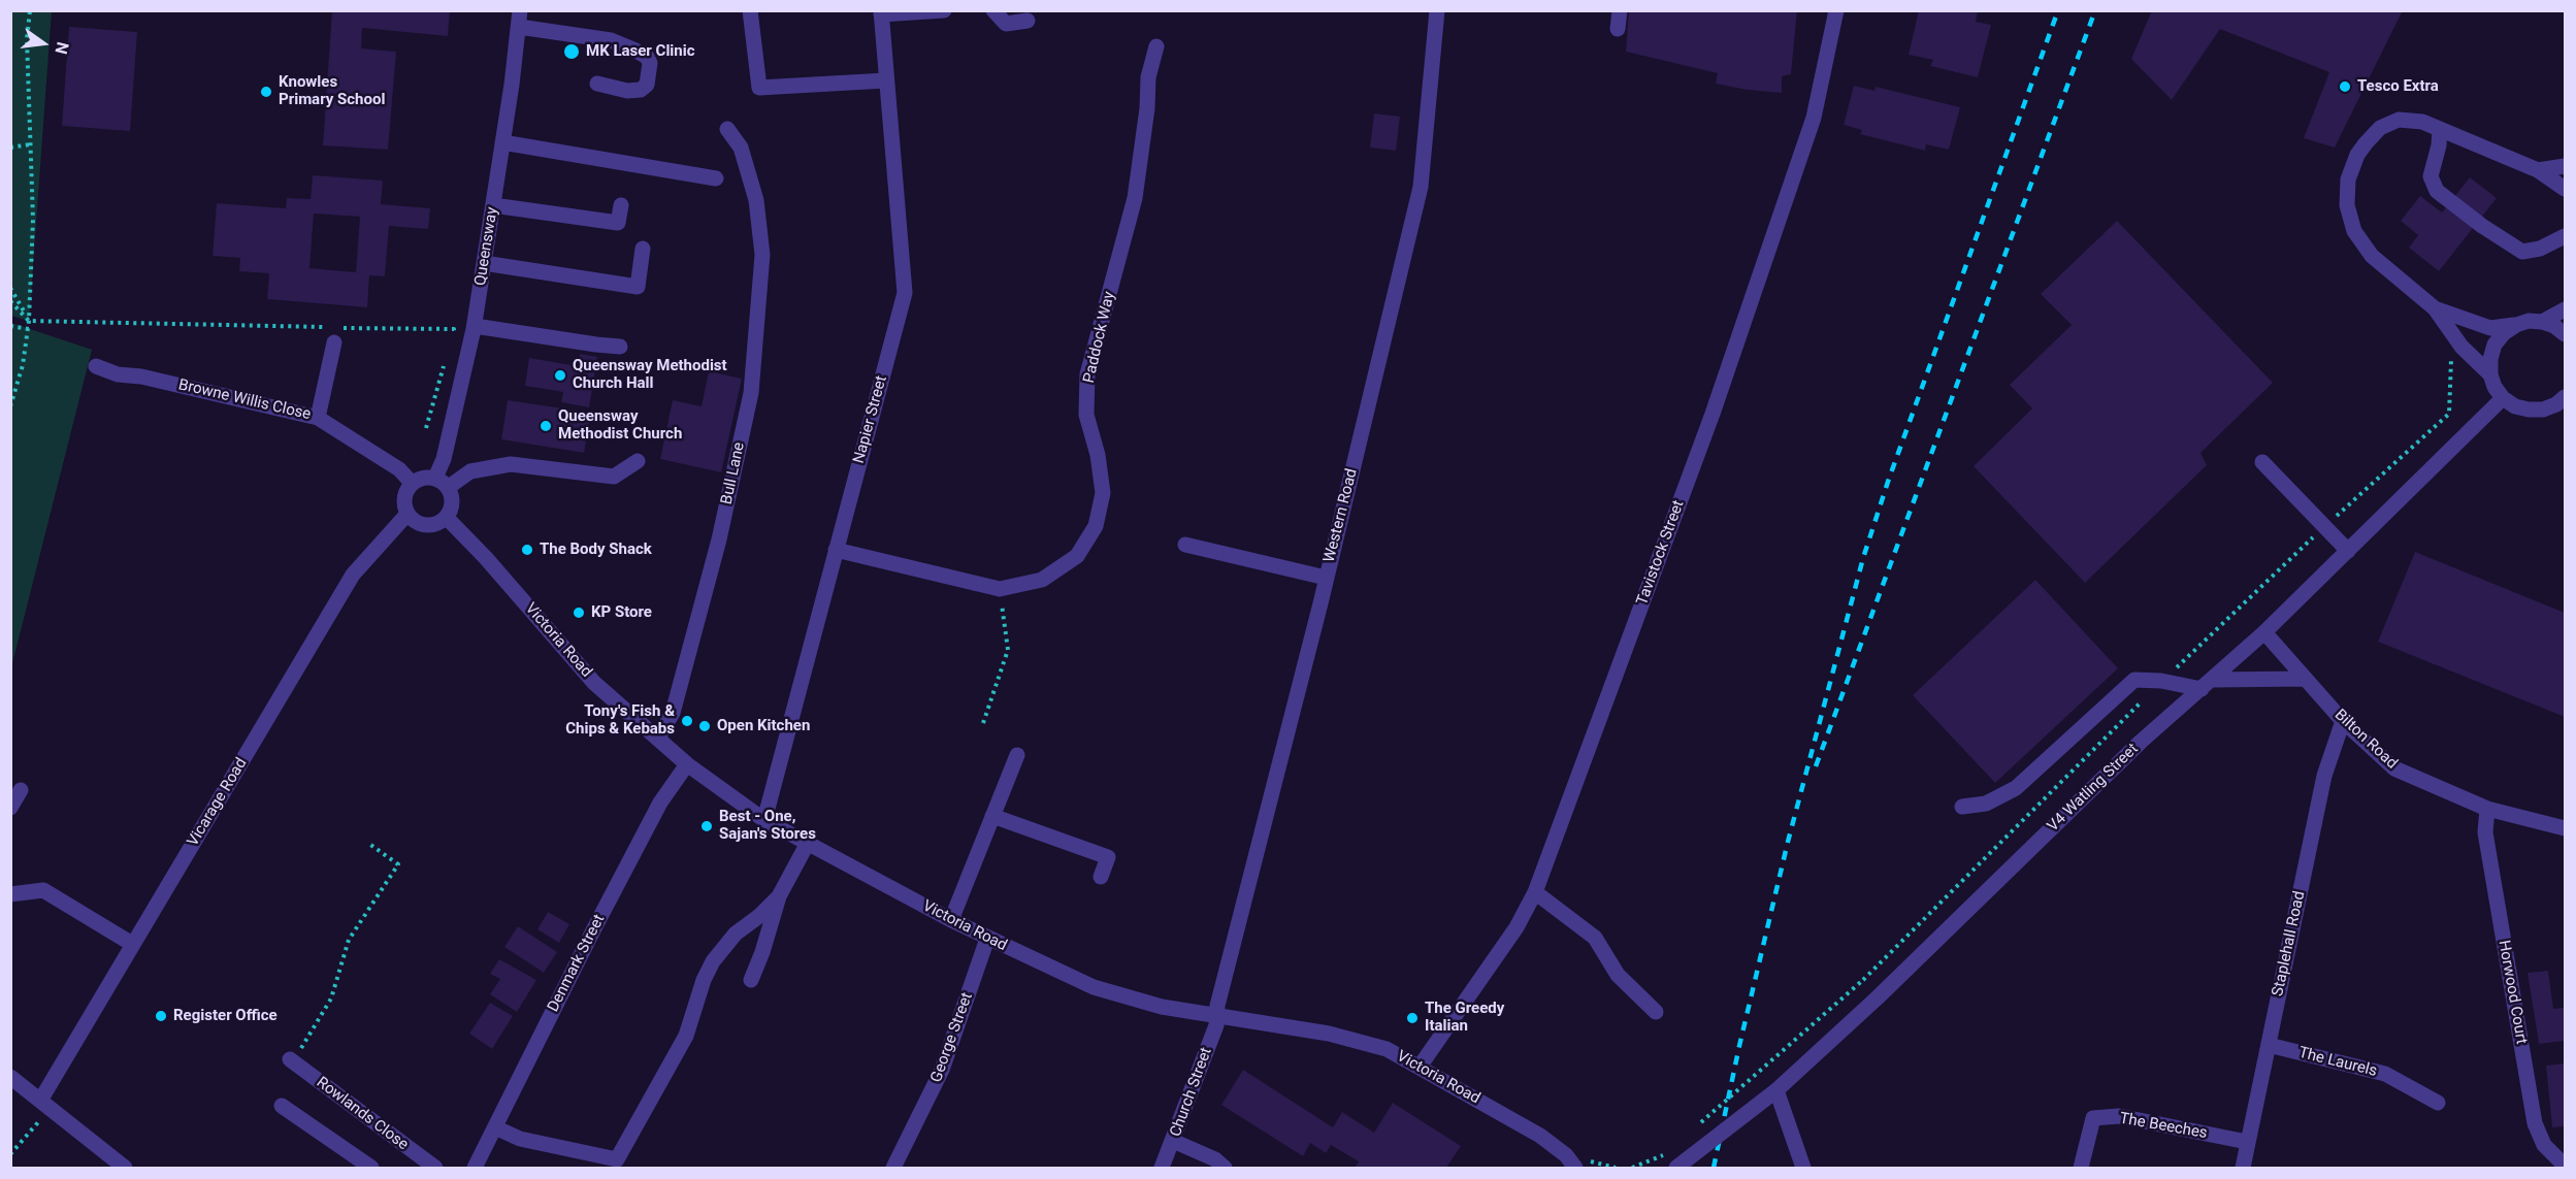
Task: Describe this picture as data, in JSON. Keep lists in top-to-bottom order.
{
  "streets": {
    "street": [
      "Queensway",
      "Paddock Way",
      "Browne Willis Close",
      "Napier Street",
      "Bull Lane",
      "Western Road",
      "Tavistock Street",
      "Victoria Road",
      "Bilton Road",
      "V4 Watling Street",
      "Vicarage Road",
      "Staplehall Road",
      "Denmark Street",
      "Horwood Court",
      "George Street",
      "The Laurels",
      "Church Street",
      "Rowlands Close",
      "The Beeches"
    ]
  },
  "crossings": [
    ["Queensway", "Browne Willis Close"],
    ["Queensway", "Victoria Road"],
    ["Queensway", "Vicarage Road"],
    ["Paddock Way", "Napier Street"],
    ["Browne Willis Close", "Victoria Road"],
    ["Browne Willis Close", "Vicarage Road"],
    ["Napier Street", "Victoria Road"],
    ["Bull Lane", "Victoria Road"],
    ["Western Road", "Victoria Road"],
    ["Western Road", "Church Street"],
    ["Tavistock Street", "Victoria Road"],
    ["Victoria Road", "Vicarage Road"],
    ["Victoria Road", "Denmark Street"],
    ["Victoria Road", "George Street"],
    ["Victoria Road", "Church Street"],
    ["Bilton Road", "V4 Watling Street"],
    ["Bilton Road", "Staplehall Road"],
    ["Bilton Road", "Horwood Court"],
    ["Staplehall Road", "The Laurels"],
    ["Staplehall Road", "The Beeches"]
  ],
  "places": [
    "MK Laser Clinic",
    "Tesco Extra",
    "Knowles Primary School",
    "Queensway Methodist Church Hall",
    "Queensway Methodist Church",
    "The Body Shack",
    "KP Store",
    "Tony's Fish & Chips & Kebabs",
    "Open Kitchen",
    "Best - One, Sajan's Stores",
    "Register Office",
    "The Greedy Italian"
  ],
  "north": "right"
}
